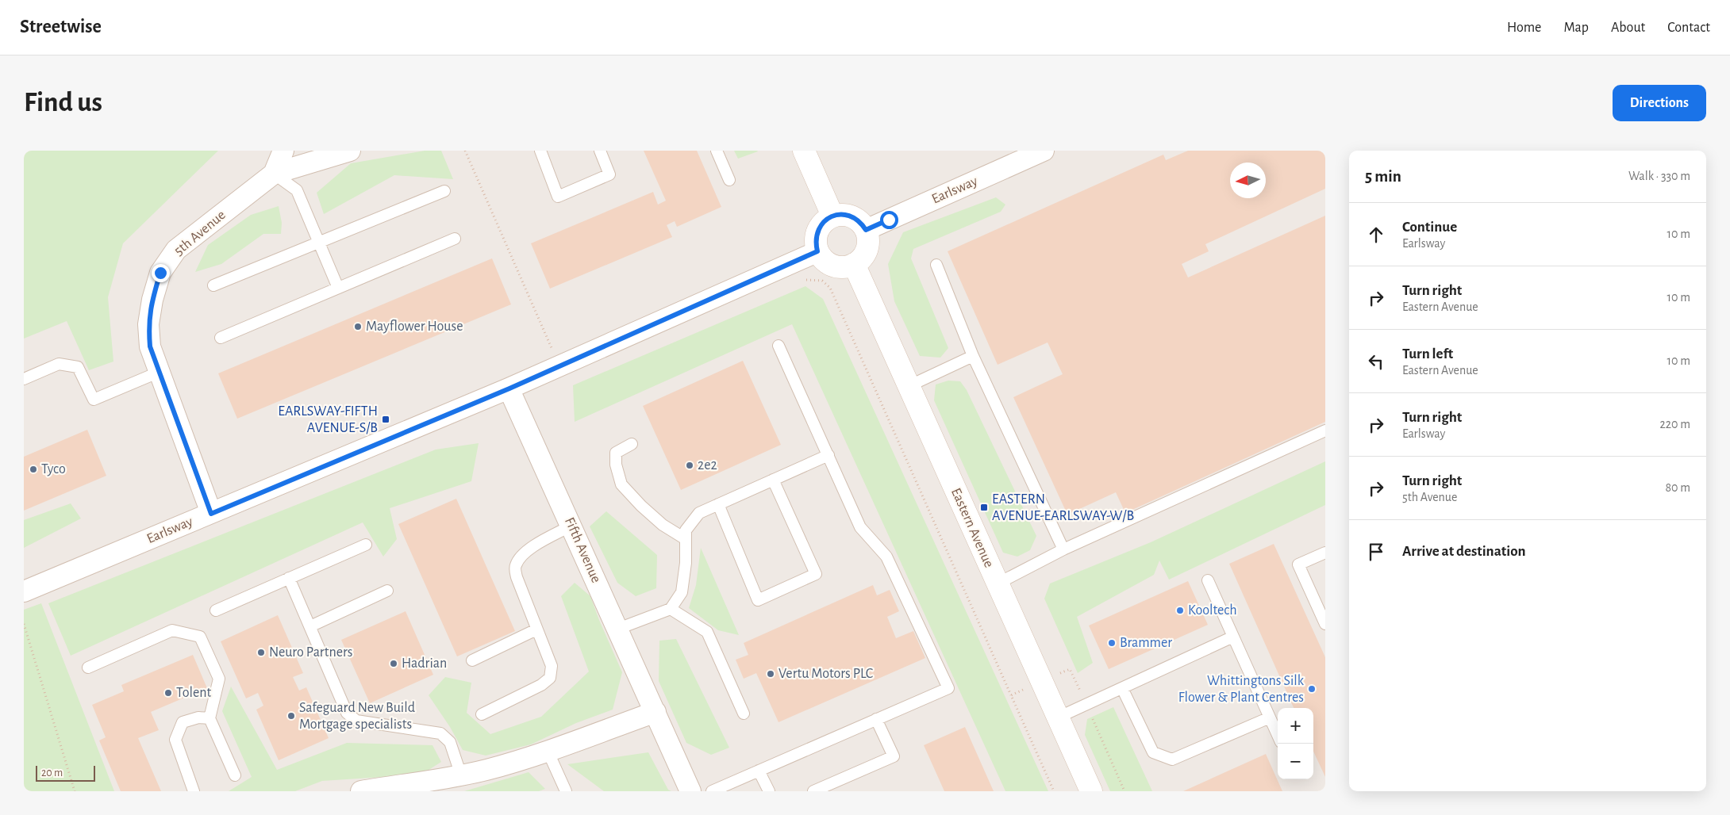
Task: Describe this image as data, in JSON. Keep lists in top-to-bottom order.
{
  "streets": {
    "street": [
      "Earlsway",
      "5th Avenue",
      "Eastern Avenue",
      "Fifth Avenue"
    ]
  },
  "crossings": [
    ["Earlsway", "5th Avenue"],
    ["Earlsway", "Eastern Avenue"],
    ["Earlsway", "Fifth Avenue"]
  ],
  "places": {
    "other": [
      "Mayflower House",
      "2e2",
      "Tyco",
      "Kooltech",
      "Brammer",
      "Neuro Partners",
      "Hadrian",
      "Vertu Motors PLC",
      "Whittingtons Silk Flower & Plant Centres",
      "Tolent",
      "Safeguard New Build Mortgage specialists"
    ],
    "transit": ["EARLSWAY-FIFTH AVENUE-S/B", "EASTERN AVENUE-EARLSWAY-W/B"]
  },
  "scale_bar": "20 m",
  "north": "left",
  "page": {
    "header": "Streetwise",
    "nav": [
      "Home",
      "Map",
      "About",
      "Contact"
    ],
    "buttons": "Directions",
    "title": "Find us",
    "heading": ["5 min", "Walk · 330 m"],
    "list": [
      ["Continue", "Earlsway", "10 m"],
      ["Turn right", "Eastern Avenue", "10 m"],
      ["Turn left", "Eastern Avenue", "10 m"],
      ["Turn right", "Earlsway", "220 m"],
      ["Turn right", "5th Avenue", "80 m"],
      "Arrive at destination"
    ],
    "map_buttons": ["+", "−"],
    "scale": "20 m"
  }
}
